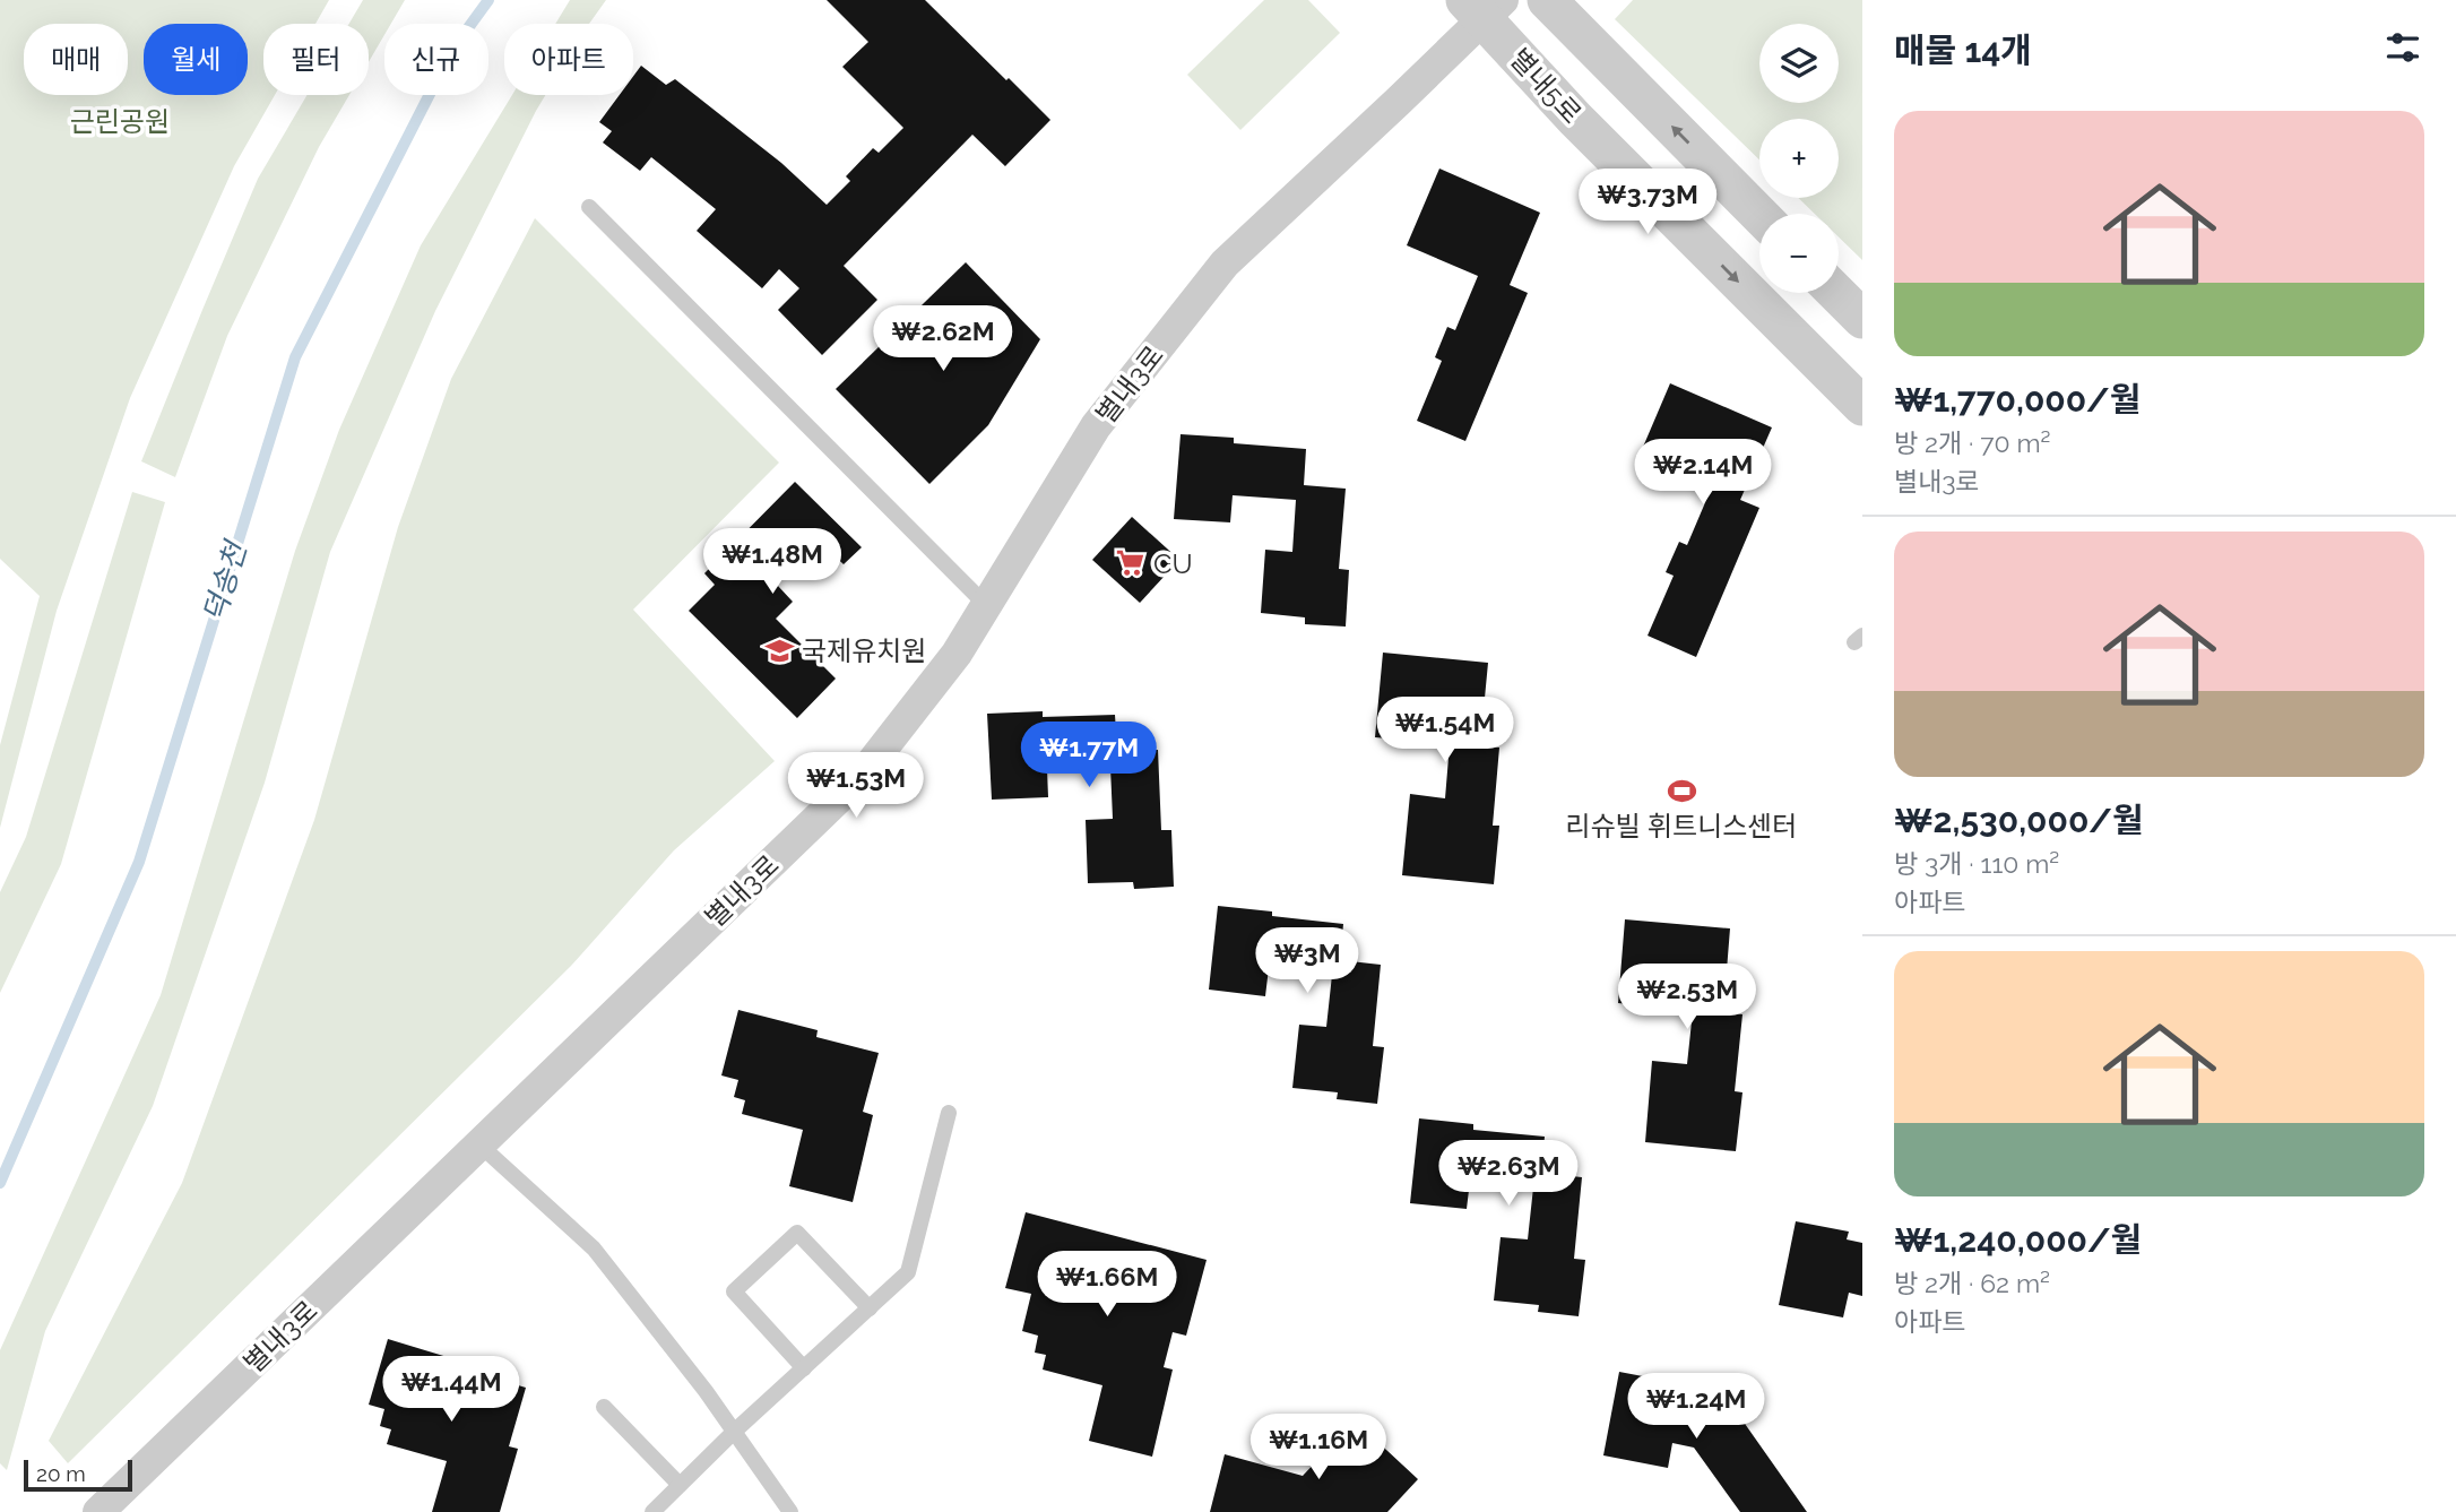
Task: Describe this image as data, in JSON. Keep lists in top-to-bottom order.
{
  "streets": {
    "street": ["별내5로", "별내3로"]
  },
  "crossings": [
    ["별내5로", "별내3로"]
  ],
  "water": ["덕송천"],
  "parks": ["근린공원"],
  "places": {
    "supermarket": ["CU"],
    "school or university": ["국제유치원"],
    "sports": ["리슈빌 휘트니스센터"]
  },
  "scale_bar": "20 m",
  "page": {
    "heading": "매물 14개",
    "map_buttons": ["+", "−"],
    "chip": [
      "매매",
      "월세",
      "필터",
      "신규",
      "아파트"
    ],
    "list": [
      {
        "name": "₩1,770,000/월",
        "note": "방 2개 · 70 m² · 별내3로"
      },
      {
        "name": "₩2,530,000/월",
        "note": "방 3개 · 110 m² · 아파트"
      },
      {
        "name": "₩1,240,000/월",
        "note": "방 2개 · 62 m² · 아파트"
      }
    ],
    "price": [
      "₩3.73M",
      "₩2.62M",
      "₩2.14M",
      "₩1.48M",
      "₩1.54M",
      "₩1.77M",
      "₩1.53M",
      "₩3M",
      "₩2.53M",
      "₩2.63M",
      "₩1.66M",
      "₩1.44M",
      "₩1.24M",
      "₩1.16M"
    ],
    "scale": "20 m"
  }
}
